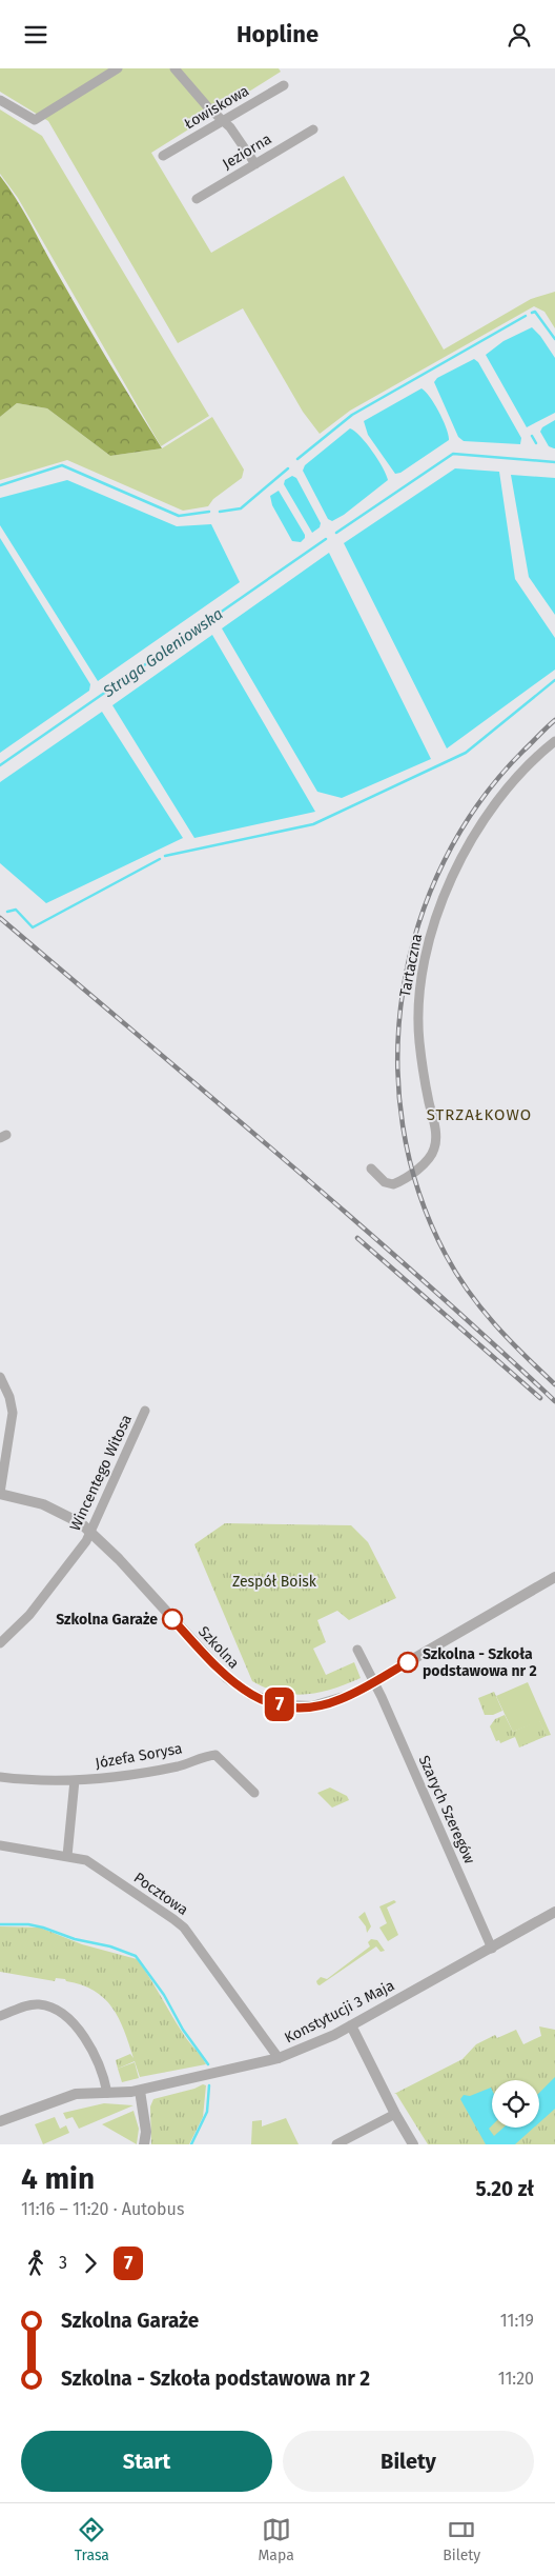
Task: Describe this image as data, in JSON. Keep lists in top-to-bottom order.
{
  "streets": {
    "street": [
      "Łowiskowa",
      "Jeziorna",
      "Tartaczna",
      "Wincentego Witosa",
      "Szkolna",
      "Józefa Sorysa",
      "Szarych Szeregów",
      "Pocztowa",
      "Konstytucji 3 Maja"
    ]
  },
  "crossings": [
    ["Wincentego Witosa", "Szkolna"],
    ["Szkolna", "Szarych Szeregów"],
    ["Szarych Szeregów", "Konstytucji 3 Maja"],
    ["Pocztowa", "Konstytucji 3 Maja"]
  ],
  "districts": ["STRZAŁKOWO"],
  "water": ["Struga Goleniowska"],
  "parks": ["Zespół Boisk"],
  "places": ["Szkolna Garaże", "Szkolna - Szkoła podstawowa nr 2"],
  "lines": ["bus line 7"],
  "page": {
    "header": "Hopline",
    "on_map": "7",
    "heading": ["4 min", "11:16 – 11:20 · Autobus", "5.20 zł"],
    "legs": ["3", "7"],
    "list": [
      {
        "name": "Szkolna Garaże",
        "value": "11:19"
      },
      {
        "name": "Szkolna - Szkoła podstawowa nr 2",
        "value": "11:20"
      }
    ],
    "buttons": ["Start", "Bilety"],
    "tabs": ["Trasa", "Mapa", "Bilety"]
  }
}
